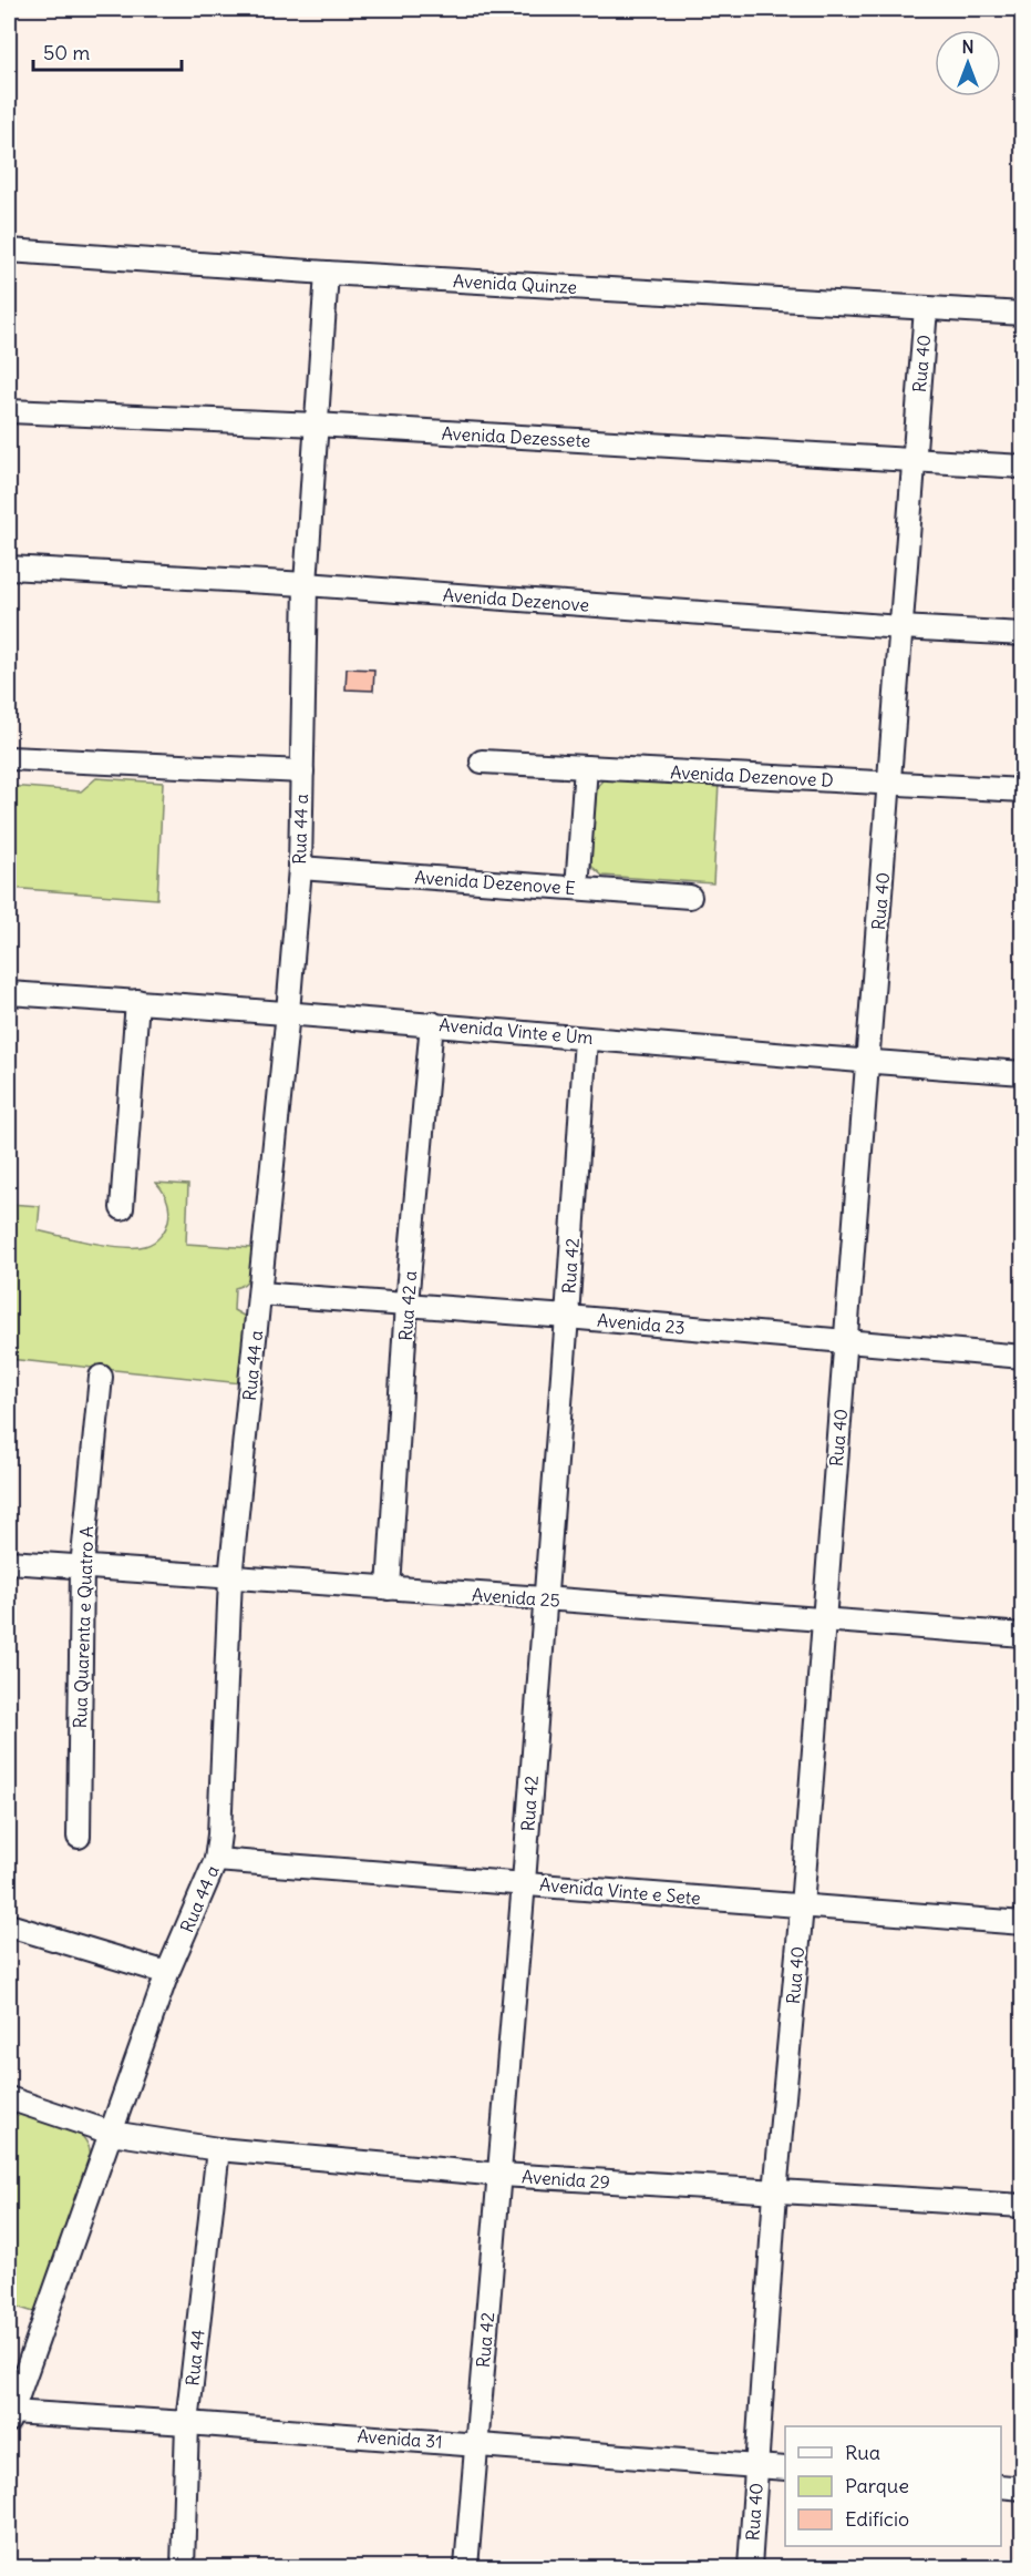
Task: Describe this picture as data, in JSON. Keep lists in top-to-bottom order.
{
  "streets": {
    "street": [
      "Avenida Quinze",
      "Rua 40",
      "Avenida Dezessete",
      "Avenida Dezenove",
      "Avenida Dezenove D",
      "Rua 44 a",
      "Avenida Dezenove E",
      "Avenida Vinte e Um",
      "Rua 42",
      "Rua 42 a",
      "Avenida 23",
      "Avenida 25",
      "Rua Quarenta e Quatro A",
      "Avenida Vinte e Sete",
      "Avenida 29",
      "Rua 44",
      "Avenida 31"
    ]
  },
  "crossings": [
    ["Avenida Quinze", "Rua 40"],
    ["Avenida Quinze", "Rua 44 a"],
    ["Rua 40", "Avenida Dezessete"],
    ["Rua 40", "Avenida Dezenove"],
    ["Rua 40", "Avenida Dezenove D"],
    ["Rua 40", "Avenida Vinte e Um"],
    ["Rua 40", "Avenida 23"],
    ["Rua 40", "Avenida 25"],
    ["Rua 40", "Avenida Vinte e Sete"],
    ["Rua 40", "Avenida 29"],
    ["Rua 40", "Avenida 31"],
    ["Avenida Dezessete", "Rua 44 a"],
    ["Avenida Dezenove", "Rua 44 a"],
    ["Rua 44 a", "Avenida Dezenove E"],
    ["Rua 44 a", "Avenida Vinte e Um"],
    ["Rua 44 a", "Avenida 23"],
    ["Rua 44 a", "Avenida 25"],
    ["Rua 44 a", "Avenida Vinte e Sete"],
    ["Rua 44 a", "Avenida 29"],
    ["Rua 44 a", "Avenida 31"],
    ["Avenida Vinte e Um", "Rua 42"],
    ["Avenida Vinte e Um", "Rua 42 a"],
    ["Rua 42", "Avenida 23"],
    ["Rua 42", "Avenida 25"],
    ["Rua 42", "Avenida Vinte e Sete"],
    ["Rua 42", "Avenida 29"],
    ["Rua 42", "Avenida 31"],
    ["Rua 42 a", "Avenida 23"],
    ["Rua 42 a", "Avenida 25"],
    ["Avenida 25", "Rua Quarenta e Quatro A"],
    ["Avenida 29", "Rua 44"],
    ["Rua 44", "Avenida 31"]
  ],
  "legend": ["Rua", "Parque", "Edifício"],
  "scale_bar": "50 m",
  "north": "top"
}
